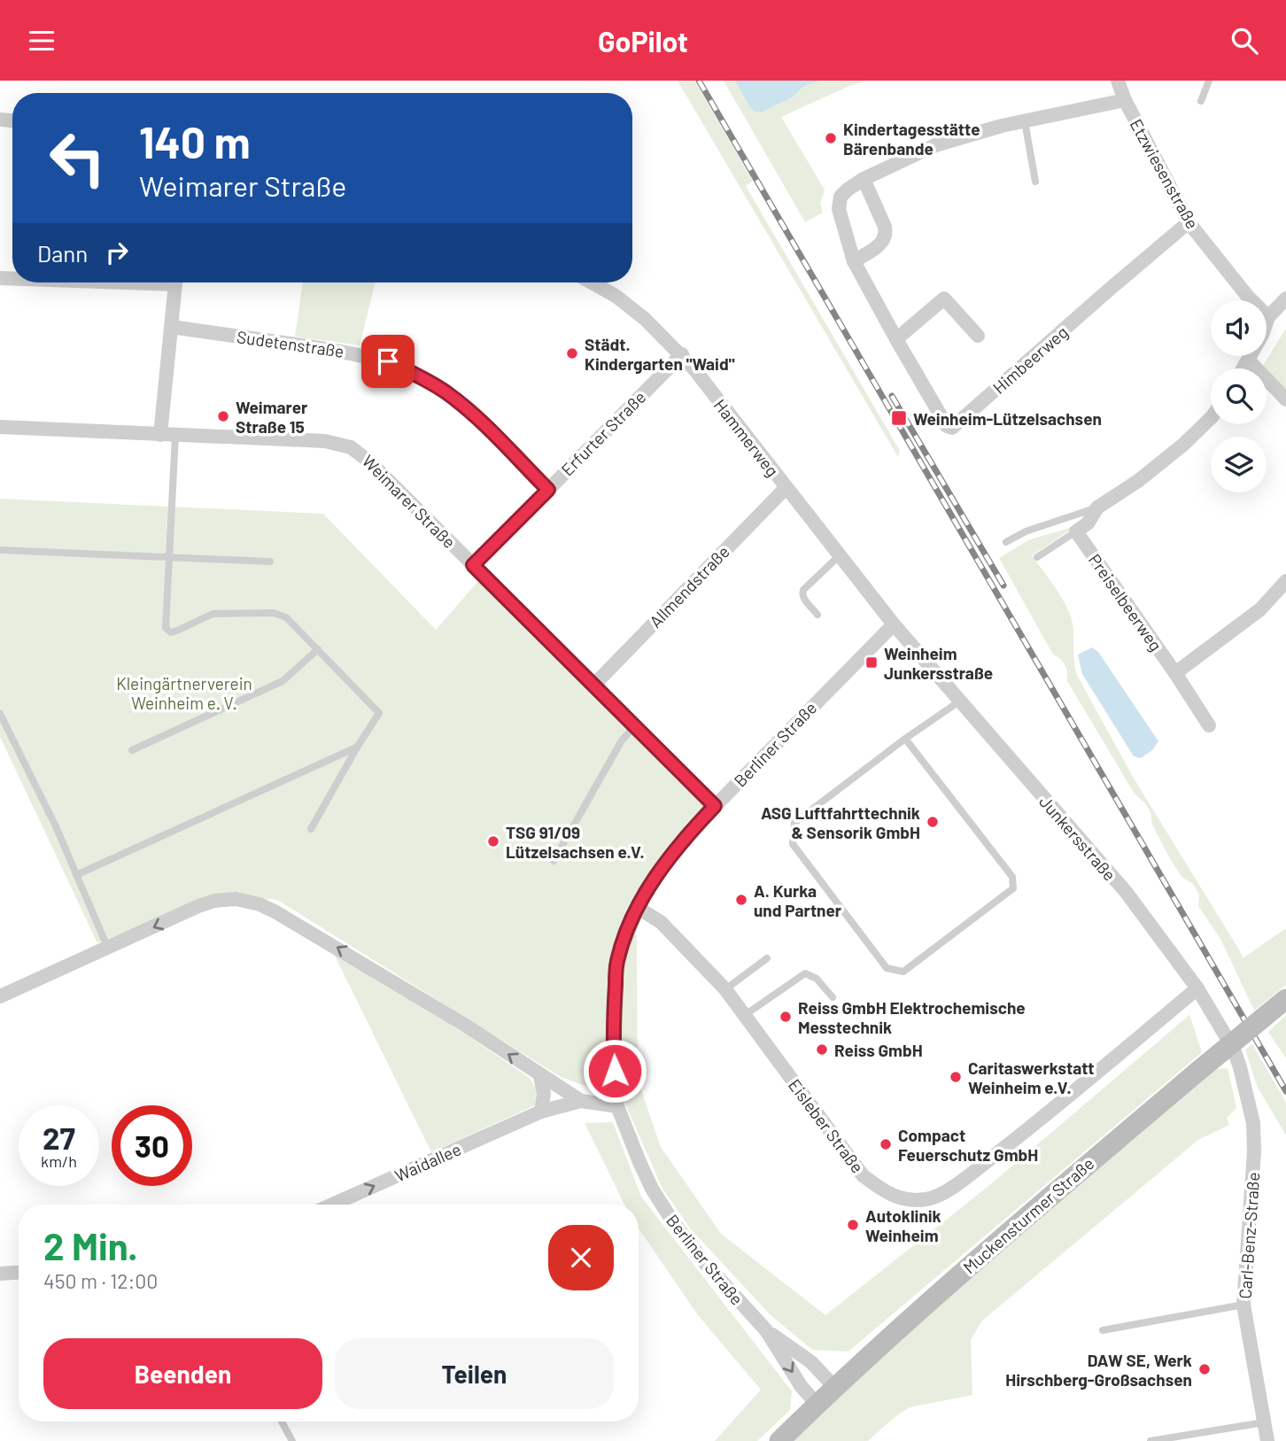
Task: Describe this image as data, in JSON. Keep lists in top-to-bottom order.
{
  "streets": {
    "main road": ["Muckensturmer Straße"],
    "street": [
      "Etzwiesenstraße",
      "Sudetenstraße",
      "Himbeerweg",
      "Erfurter Straße",
      "Hammerweg",
      "Weimarer Straße",
      "Allmendstraße",
      "Preiselbeerweg",
      "Berliner Straße",
      "Junkersstraße",
      "Eisleber Straße",
      "Waidallee",
      "Carl-Benz-Straße"
    ]
  },
  "crossings": [
    ["Etzwiesenstraße", "Himbeerweg"],
    ["Sudetenstraße", "Erfurter Straße"],
    ["Erfurter Straße", "Hammerweg"],
    ["Erfurter Straße", "Weimarer Straße"],
    ["Hammerweg", "Allmendstraße"],
    ["Hammerweg", "Berliner Straße"],
    ["Hammerweg", "Junkersstraße"],
    ["Weimarer Straße", "Allmendstraße"],
    ["Weimarer Straße", "Berliner Straße"],
    ["Berliner Straße", "Junkersstraße"],
    ["Berliner Straße", "Eisleber Straße"],
    ["Berliner Straße", "Waidallee"],
    ["Berliner Straße", "Muckensturmer Straße"],
    ["Junkersstraße", "Eisleber Straße"],
    ["Junkersstraße", "Carl-Benz-Straße"]
  ],
  "one_way": ["Waidallee"],
  "parks": ["Kleingärtnerverein Weinheim e. V."],
  "places": {
    "other": [
      "Kindertagesstätte Bärenbande",
      "Städt. Kindergarten \"Waid\"",
      "Weimarer Straße 15",
      "ASG Luftfahrttechnik & Sensorik GmbH",
      "TSG 91/09 Lützelsachsen e.V.",
      "A. Kurka und Partner",
      "Reiss GmbH Elektrochemische Messtechnik",
      "Reiss GmbH",
      "Caritaswerkstatt Weinheim e.V.",
      "Compact Feuerschutz GmbH",
      "Autoklinik Weinheim",
      "DAW SE, Werk Hirschberg-Großsachsen"
    ],
    "transit": ["Weinheim-Lützelsachsen", "Weinheim Junkersstraße"]
  },
  "page": {
    "header": "GoPilot",
    "turn": ["140 m", "Weimarer Straße"],
    "then": "Dann",
    "speed": "27 km/h",
    "limit": "30",
    "heading": ["2 Min.", "450 m · 12:00"],
    "buttons": ["Beenden", "Teilen"]
  }
}
